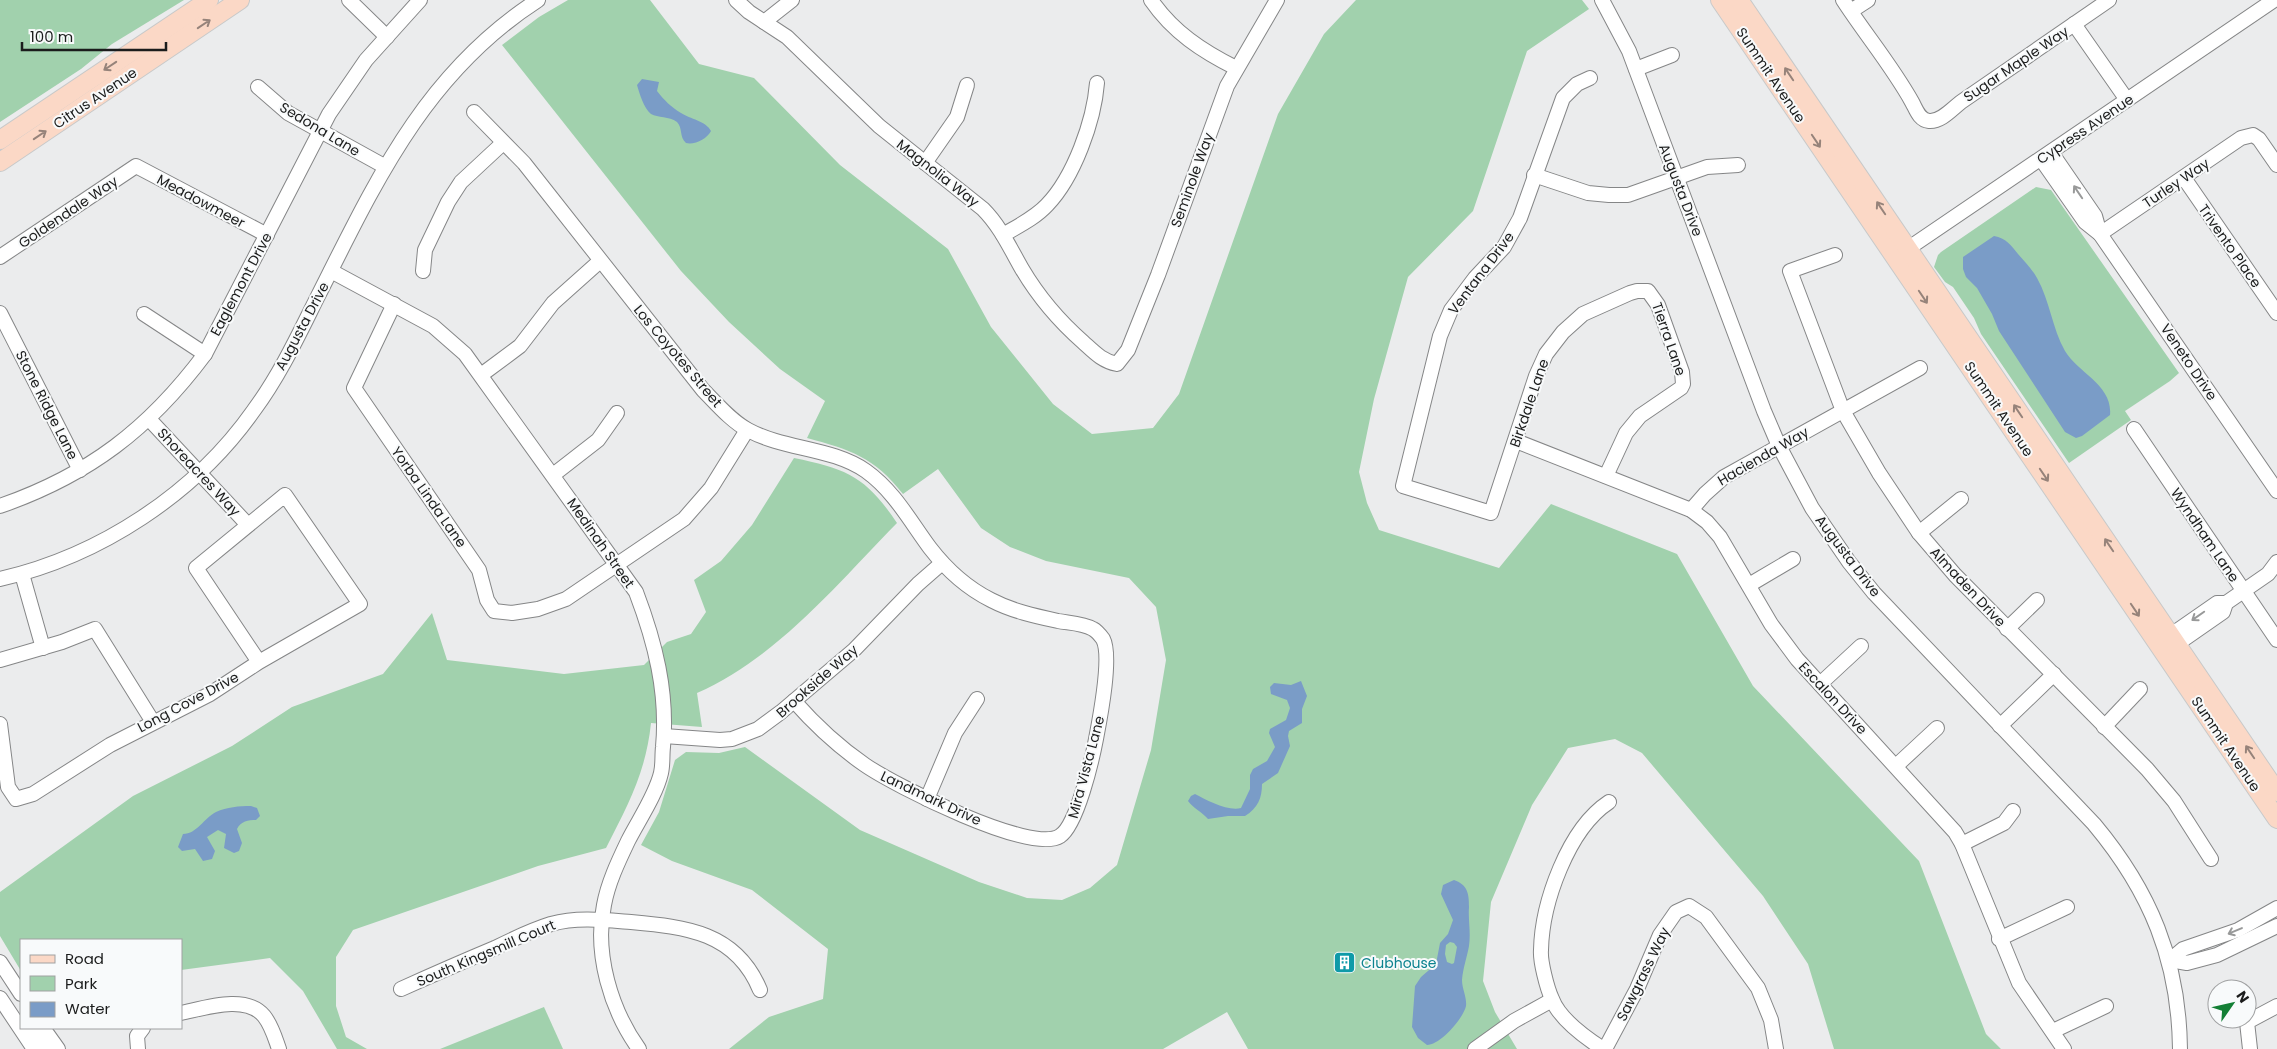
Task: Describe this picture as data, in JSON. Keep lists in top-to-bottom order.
{
  "streets": {
    "main road": ["Summit Avenue", "Citrus Avenue"],
    "street": [
      "Sugar Maple Way",
      "Sedona Lane",
      "Cypress Avenue",
      "Magnolia Way",
      "Seminole Way",
      "Turley Way",
      "Augusta Drive",
      "Meadowmeer",
      "Goldendale Way",
      "Trivento Place",
      "Ventana Drive",
      "Eaglemont Drive",
      "Tierra Lane",
      "Los Coyotes Street",
      "Veneto Drive",
      "Birkdale Lane",
      "Stone Ridge Lane",
      "Hacienda Way",
      "Shoreacres Way",
      "Yorba Linda Lane",
      "Wyndham Lane",
      "Medinah Street",
      "Almaden Drive",
      "Brookside Way",
      "Escalon Drive",
      "Long Cove Drive",
      "Mira Vista Lane",
      "Landmark Drive",
      "South Kingsmill Court",
      "Sawgrass Way"
    ]
  },
  "crossings": [
    ["Summit Avenue", "Cypress Avenue"],
    ["Sedona Lane", "Augusta Drive"],
    ["Sedona Lane", "Eaglemont Drive"],
    ["Cypress Avenue", "Veneto Drive"],
    ["Magnolia Way", "Seminole Way"],
    ["Turley Way", "Trivento Place"],
    ["Turley Way", "Veneto Drive"],
    ["Augusta Drive", "Hacienda Way"],
    ["Augusta Drive", "Shoreacres Way"],
    ["Augusta Drive", "Medinah Street"],
    ["Meadowmeer", "Goldendale Way"],
    ["Meadowmeer", "Eaglemont Drive"],
    ["Ventana Drive", "Birkdale Lane"],
    ["Eaglemont Drive", "Stone Ridge Lane"],
    ["Eaglemont Drive", "Shoreacres Way"],
    ["Tierra Lane", "Birkdale Lane"],
    ["Tierra Lane", "Escalon Drive"],
    ["Los Coyotes Street", "Brookside Way"],
    ["Los Coyotes Street", "Mira Vista Lane"],
    ["Birkdale Lane", "Escalon Drive"],
    ["Hacienda Way", "Almaden Drive"],
    ["Hacienda Way", "Escalon Drive"],
    ["Shoreacres Way", "Long Cove Drive"],
    ["Yorba Linda Lane", "Medinah Street"],
    ["Medinah Street", "Brookside Way"],
    ["Medinah Street", "South Kingsmill Court"],
    ["Brookside Way", "Landmark Drive"],
    ["Mira Vista Lane", "Landmark Drive"]
  ],
  "places": {
    "building": ["Clubhouse"]
  },
  "legend": ["Road", "Park", "Water"],
  "scale_bar": "100 m",
  "north": "top right"
}
